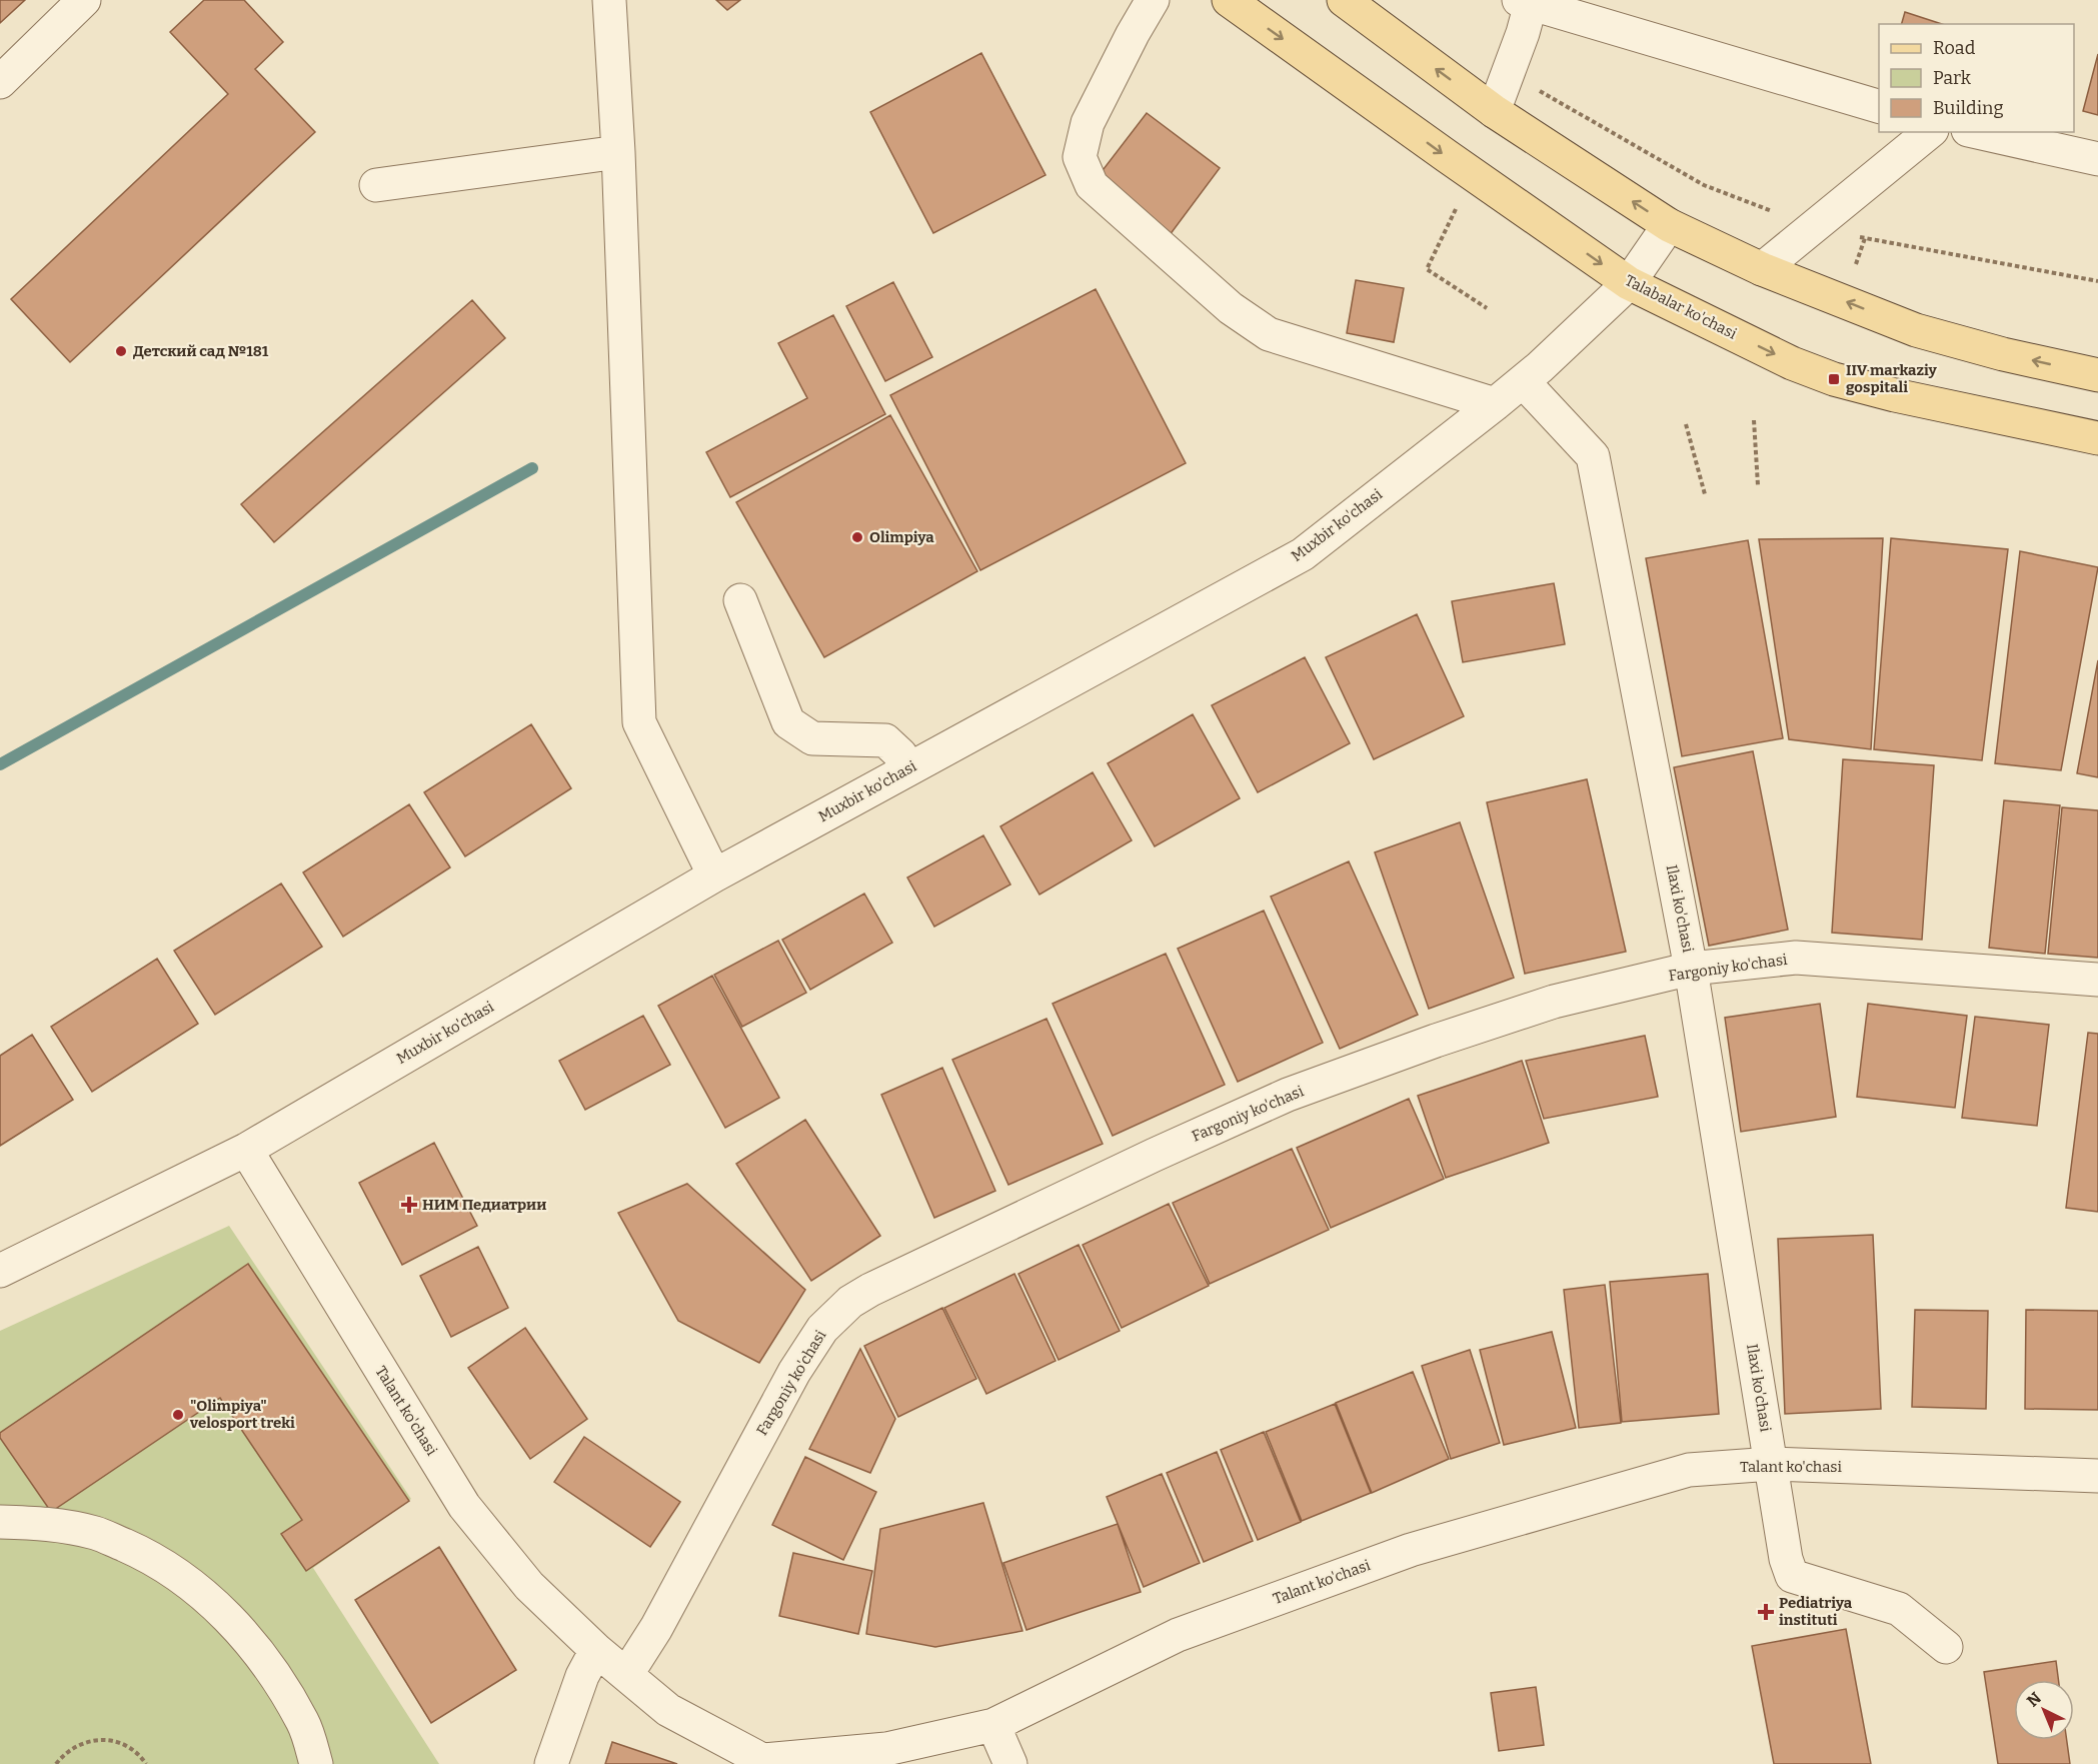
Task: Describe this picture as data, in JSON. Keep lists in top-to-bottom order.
{
  "streets": {
    "main road": ["Talabalar ko'chasi"],
    "street": [
      "Muxbir ko'chasi",
      "Ilaxi ko'chasi",
      "Fargoniy ko'chasi",
      "Talant ko'chasi"
    ]
  },
  "crossings": [
    ["Talabalar ko'chasi", "Muxbir ko'chasi"],
    ["Muxbir ko'chasi", "Ilaxi ko'chasi"],
    ["Muxbir ko'chasi", "Talant ko'chasi"],
    ["Ilaxi ko'chasi", "Fargoniy ko'chasi"],
    ["Ilaxi ko'chasi", "Talant ko'chasi"],
    ["Fargoniy ko'chasi", "Talant ko'chasi"]
  ],
  "places": {
    "other": ["Детский сад №181", "Olimpiya", "\"Olimpiya\" velosport treki"],
    "transit": ["IIV markaziy gospitali"],
    "health": ["НИМ Педиатрии", "Pediatriya instituti"]
  },
  "legend": ["Road", "Park", "Building"],
  "north": "top left"
}
